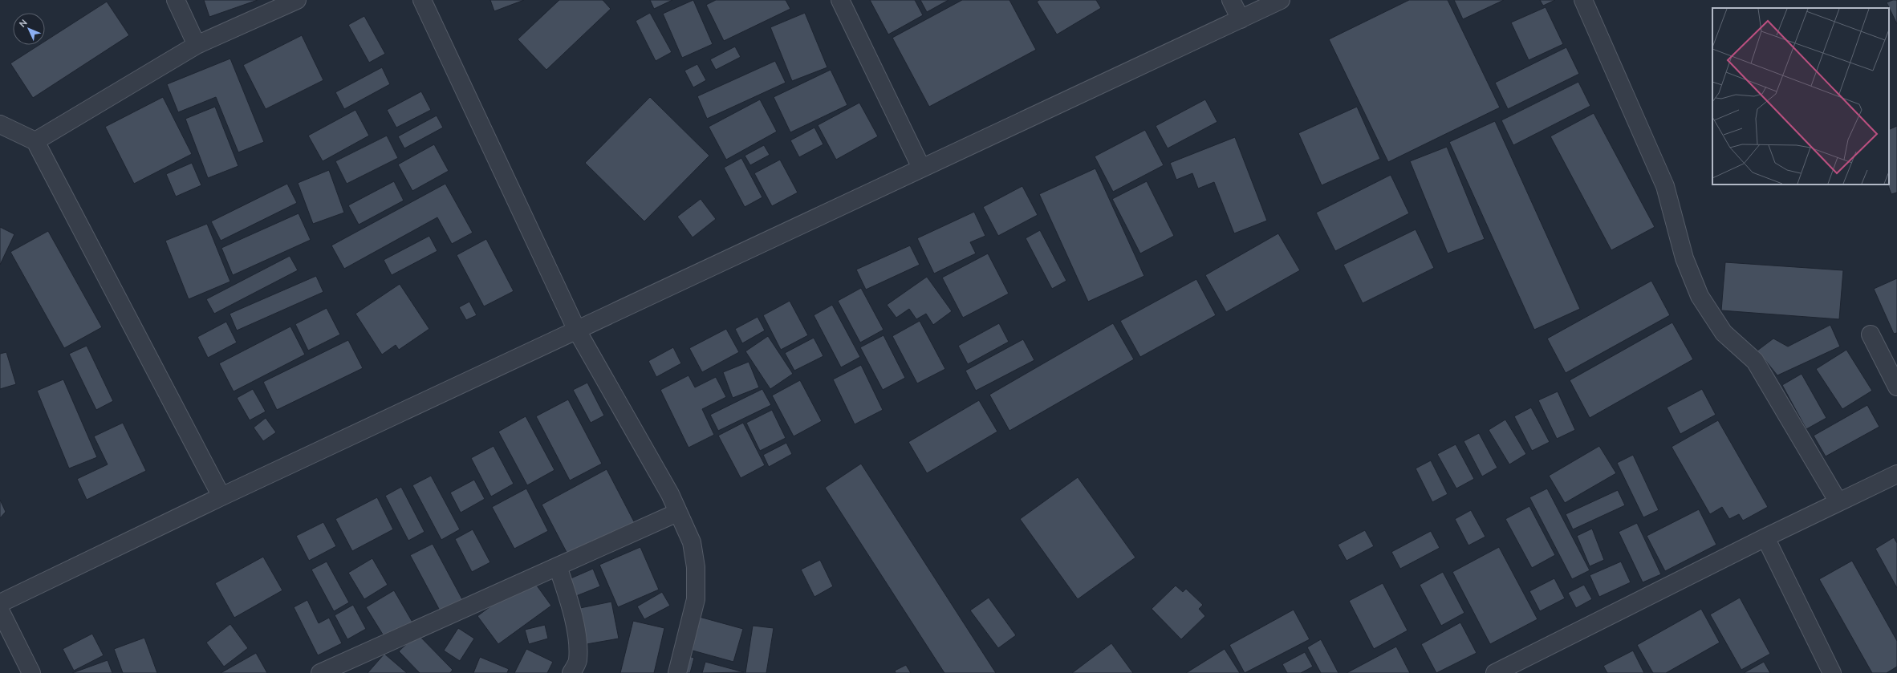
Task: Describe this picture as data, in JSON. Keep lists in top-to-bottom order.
{
  "north": "top left"
}
